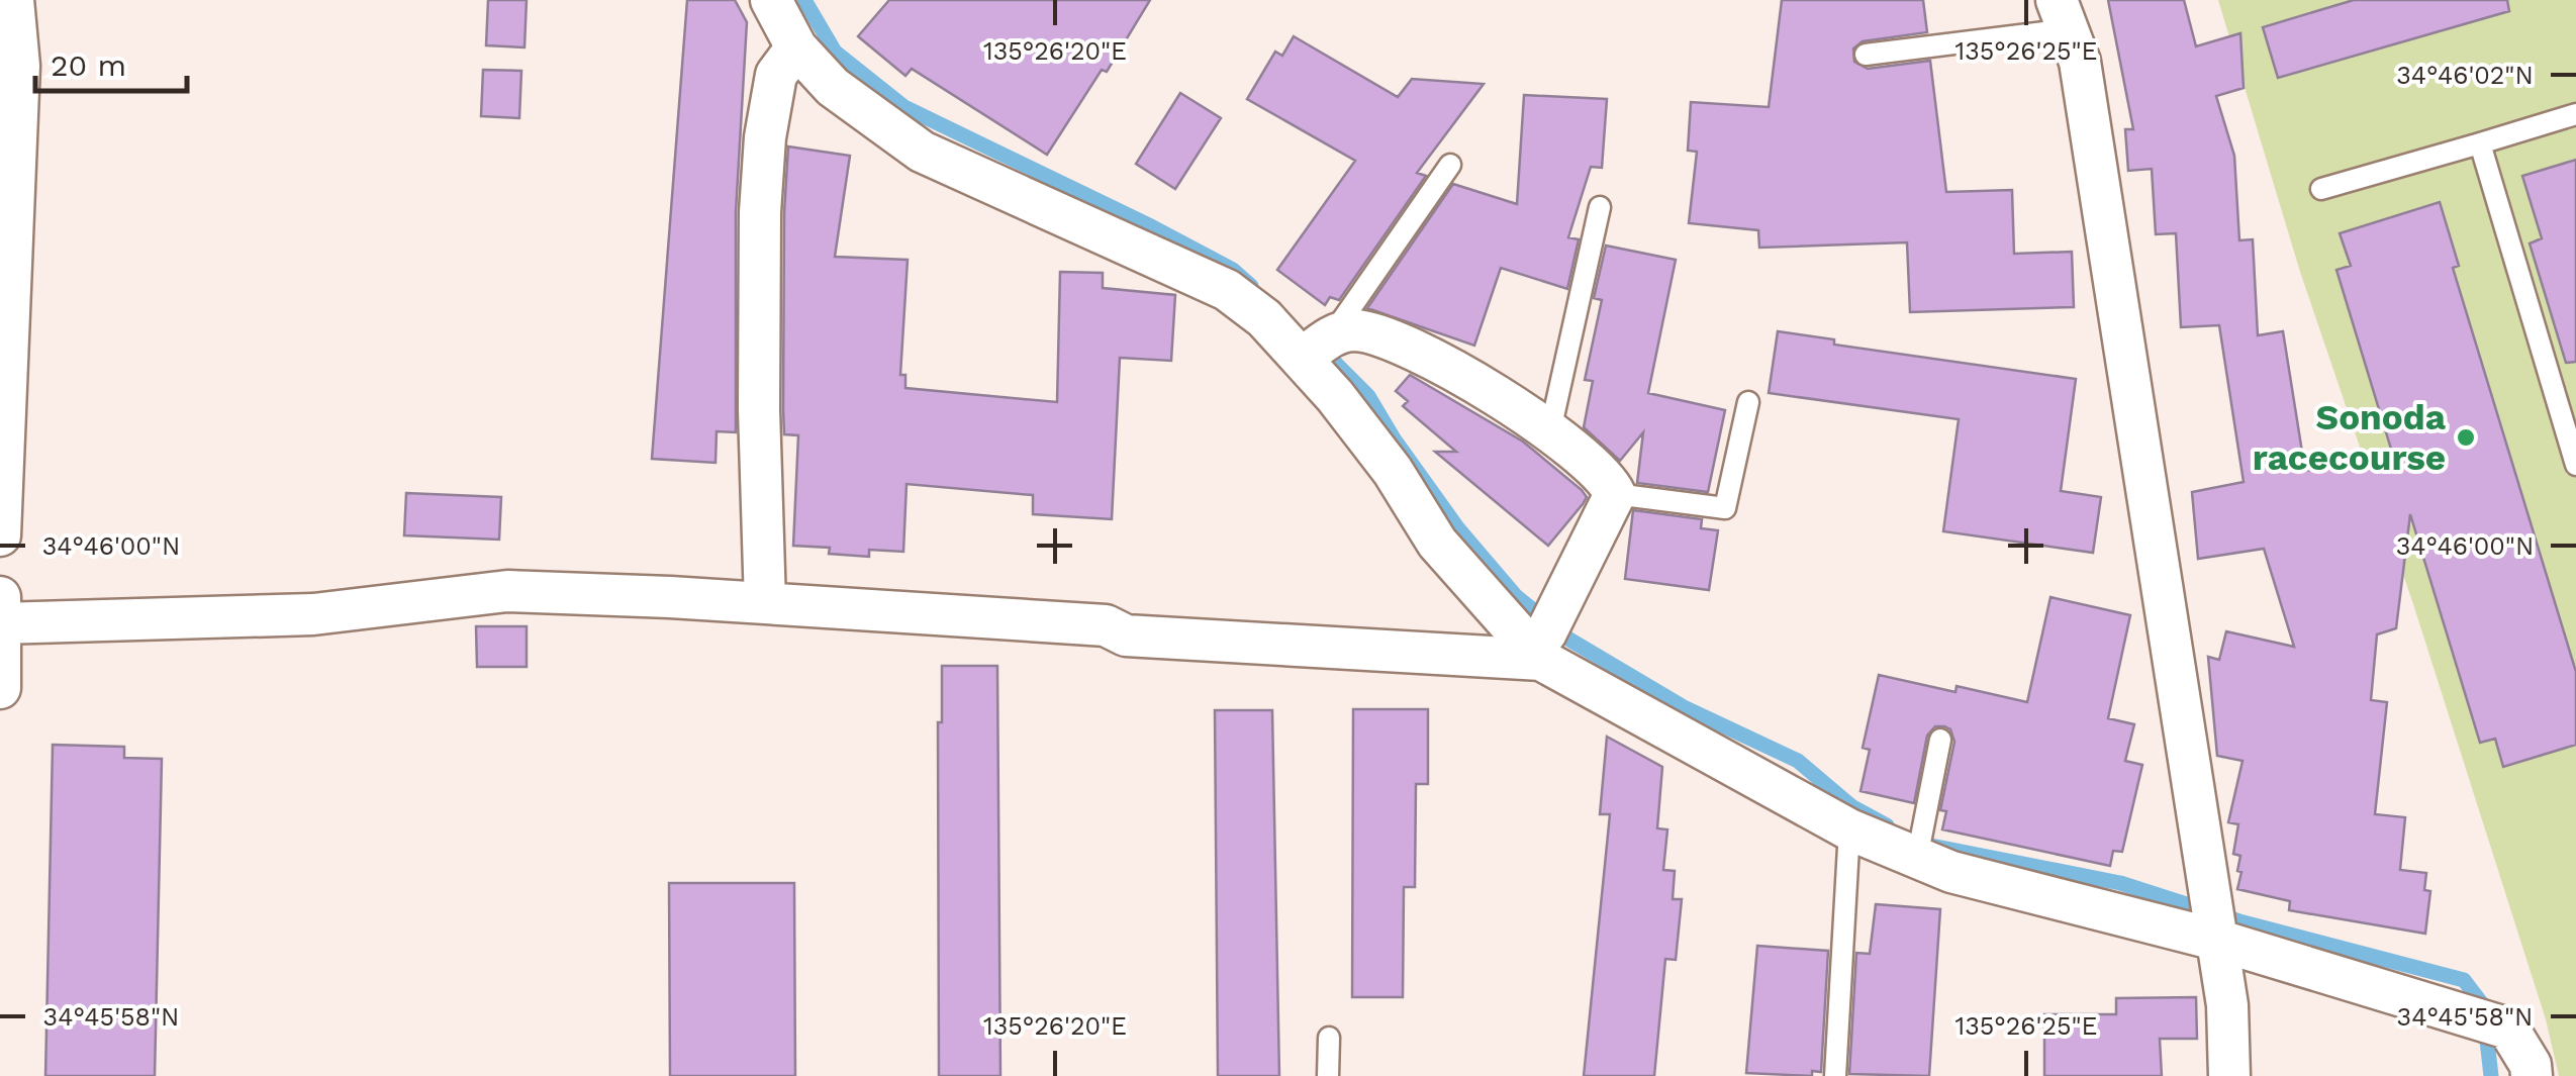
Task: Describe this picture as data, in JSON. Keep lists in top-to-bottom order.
{
  "places": ["Sonoda racecourse"],
  "scale_bar": "20 m",
  "coordinates": [
    "135°26'20\"E",
    "135°26'25\"E",
    "34°46'02\"N",
    "34°46'00\"N",
    "34°45'58\"N"
  ]
}
